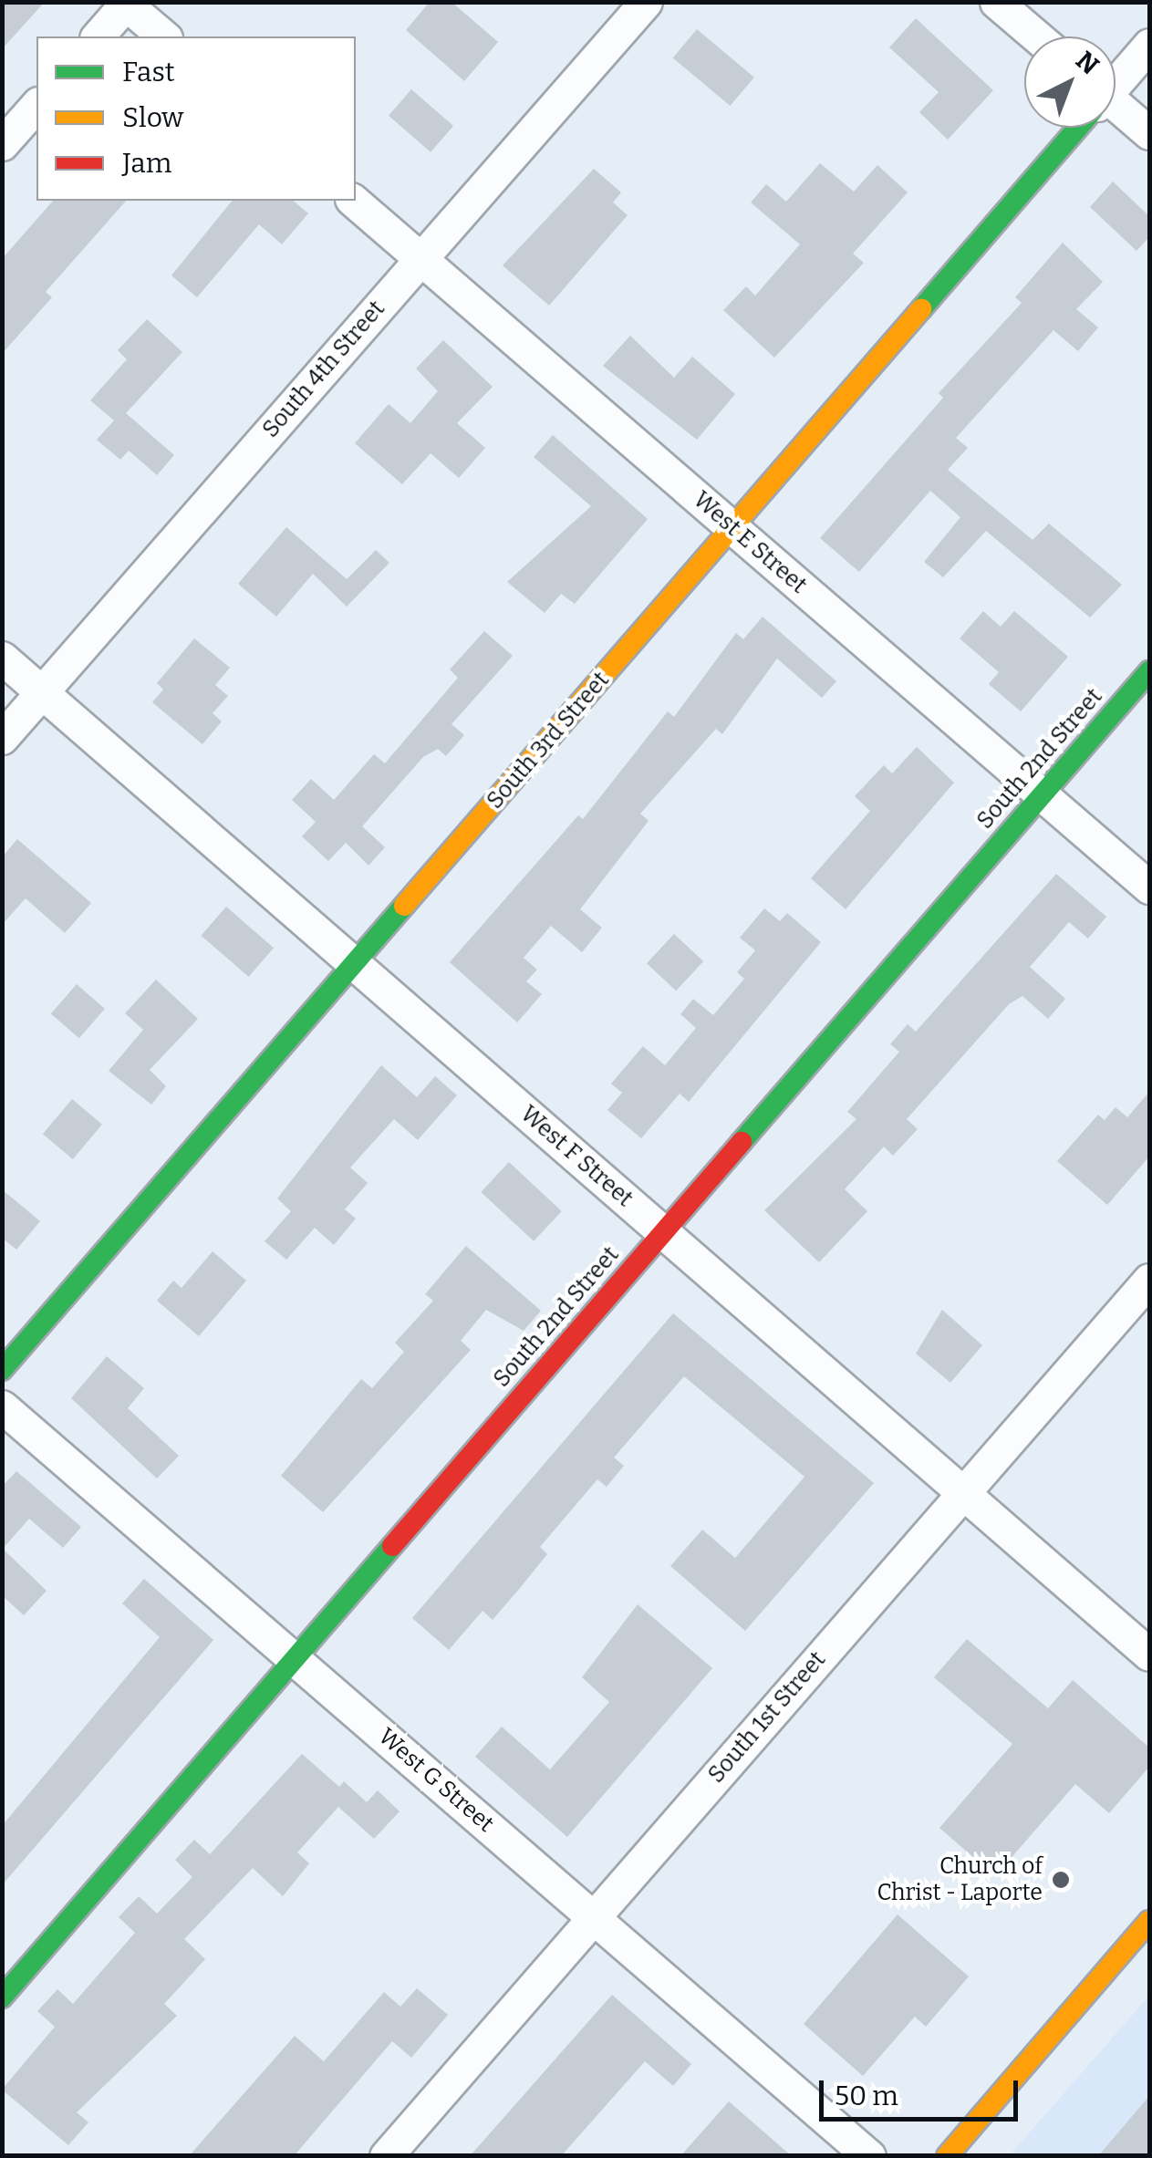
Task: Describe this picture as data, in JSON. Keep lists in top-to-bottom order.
{
  "streets": {
    "street": [
      "South 4th Street",
      "West E Street",
      "South 3rd Street",
      "South 2nd Street",
      "West F Street",
      "South 1st Street",
      "West G Street"
    ]
  },
  "crossings": [
    ["South 4th Street", "West E Street"],
    ["South 4th Street", "West F Street"],
    ["West E Street", "South 3rd Street"],
    ["West E Street", "South 2nd Street"],
    ["South 3rd Street", "West F Street"],
    ["South 2nd Street", "West F Street"],
    ["South 2nd Street", "West G Street"],
    ["West F Street", "South 1st Street"],
    ["South 1st Street", "West G Street"]
  ],
  "places": ["Church of Christ - Laporte"],
  "legend": ["Fast", "Slow", "Jam"],
  "scale_bar": "50 m",
  "north": "top right"
}
